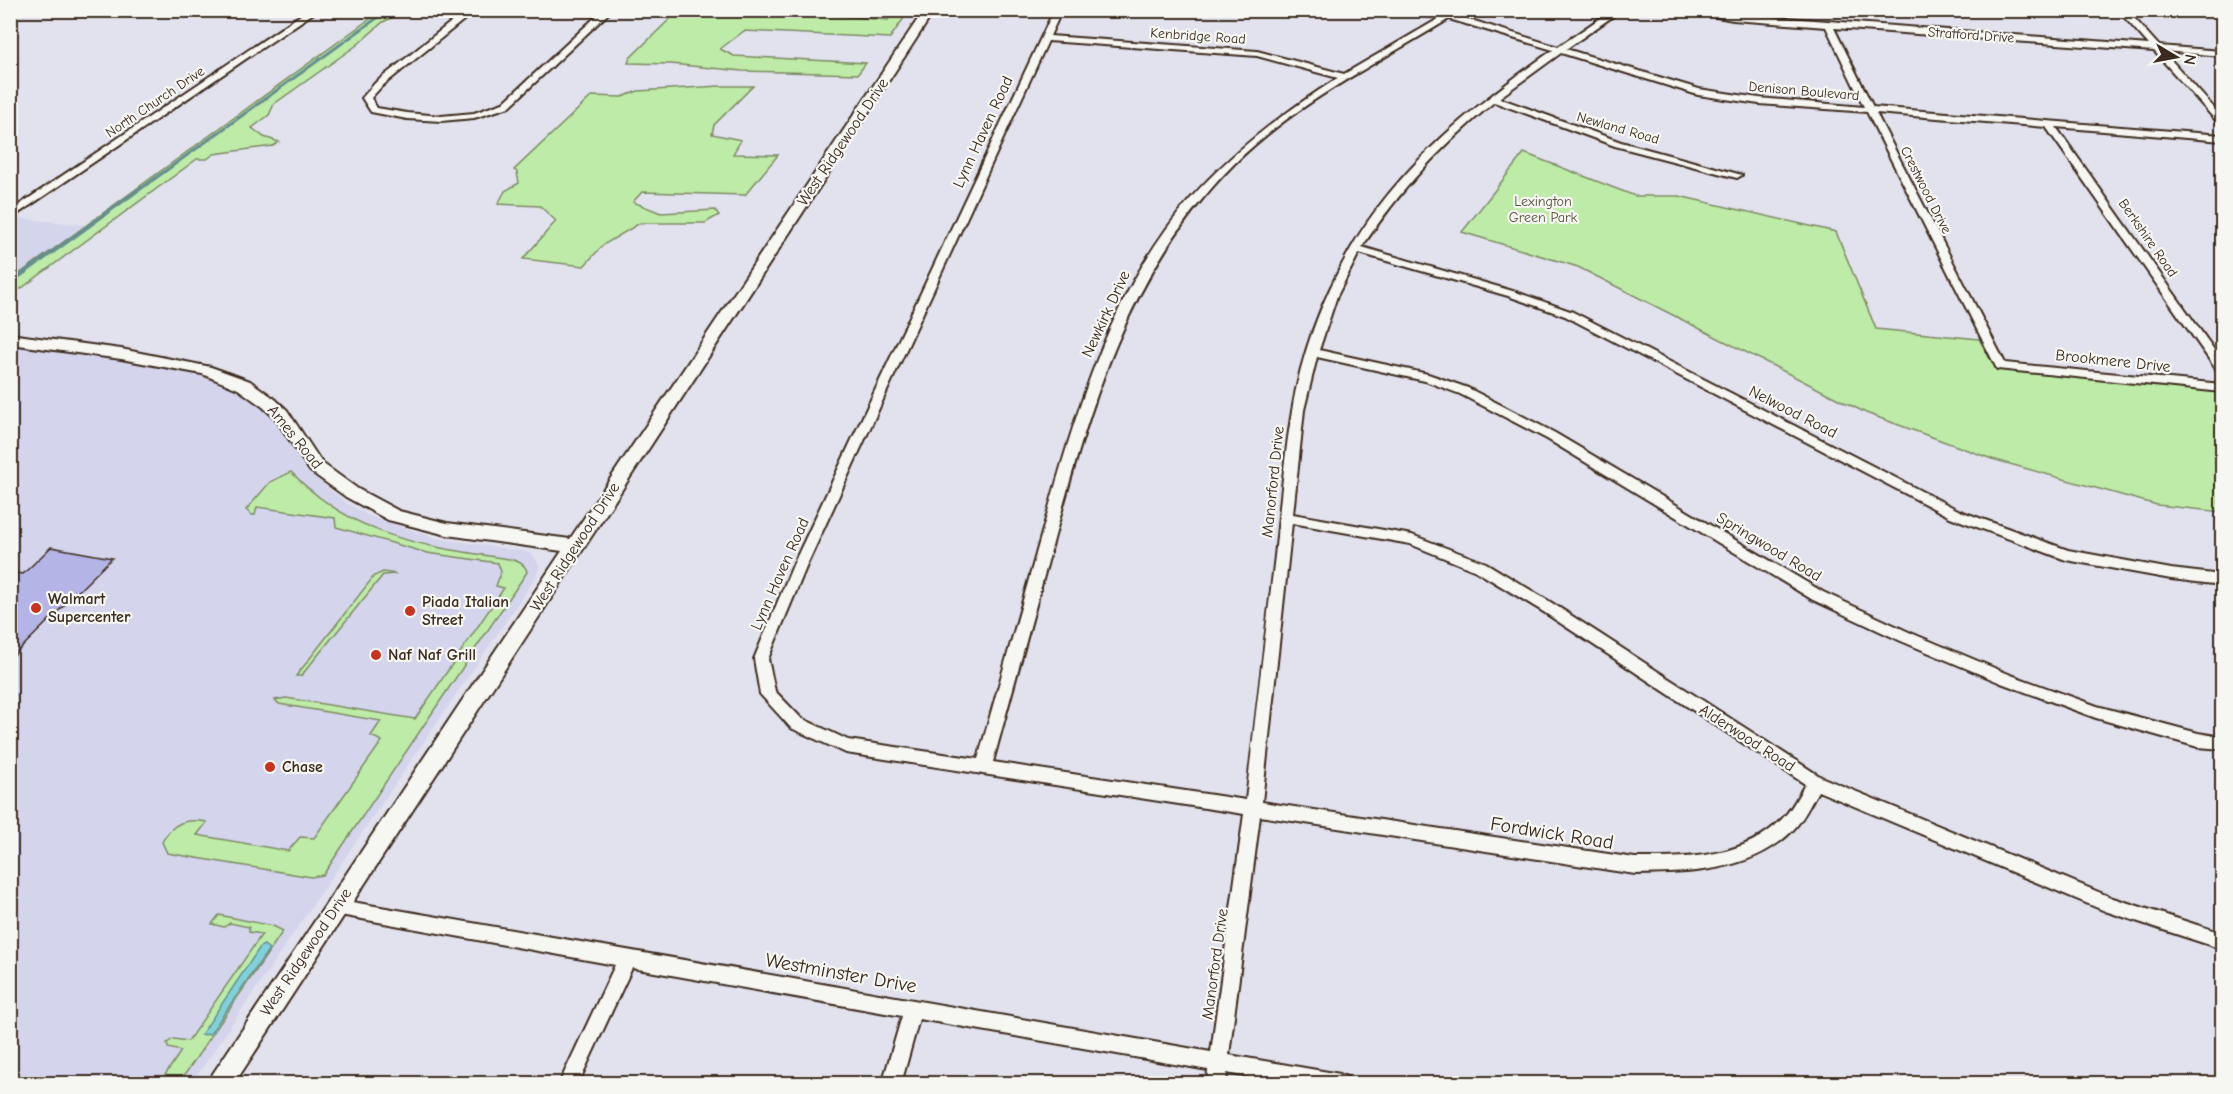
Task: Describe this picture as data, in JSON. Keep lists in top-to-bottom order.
{
  "streets": {
    "main road": ["West Ridgewood Drive", "Ames Road"],
    "street": [
      "Stratford Drive",
      "Kenbridge Road",
      "Denison Boulevard",
      "North Church Drive",
      "Newland Road",
      "Lynn Haven Road",
      "Crestwood Drive",
      "Berkshire Road",
      "Newkirk Drive",
      "Brookmere Drive",
      "Nelwood Road",
      "Manorford Drive",
      "Springwood Road",
      "Alderwood Road",
      "Fordwick Road",
      "Westminster Drive"
    ]
  },
  "crossings": [
    ["Stratford Drive", "Crestwood Drive"],
    ["Kenbridge Road", "Lynn Haven Road"],
    ["Kenbridge Road", "Newkirk Drive"],
    ["Denison Boulevard", "Crestwood Drive"],
    ["Denison Boulevard", "Berkshire Road"],
    ["Denison Boulevard", "Newkirk Drive"],
    ["Denison Boulevard", "Manorford Drive"],
    ["Newland Road", "Manorford Drive"],
    ["Lynn Haven Road", "Newkirk Drive"],
    ["Lynn Haven Road", "Manorford Drive"],
    ["Lynn Haven Road", "Fordwick Road"],
    ["West Ridgewood Drive", "Ames Road"],
    ["West Ridgewood Drive", "Westminster Drive"],
    ["Crestwood Drive", "Brookmere Drive"],
    ["Nelwood Road", "Manorford Drive"],
    ["Manorford Drive", "Springwood Road"],
    ["Manorford Drive", "Alderwood Road"],
    ["Manorford Drive", "Fordwick Road"],
    ["Manorford Drive", "Westminster Drive"],
    ["Alderwood Road", "Fordwick Road"]
  ],
  "parks": ["Lexington Green Park"],
  "places": [
    "Walmart Supercenter",
    "Piada Italian Street",
    "Naf Naf Grill",
    "Chase"
  ],
  "north": "right"
}
